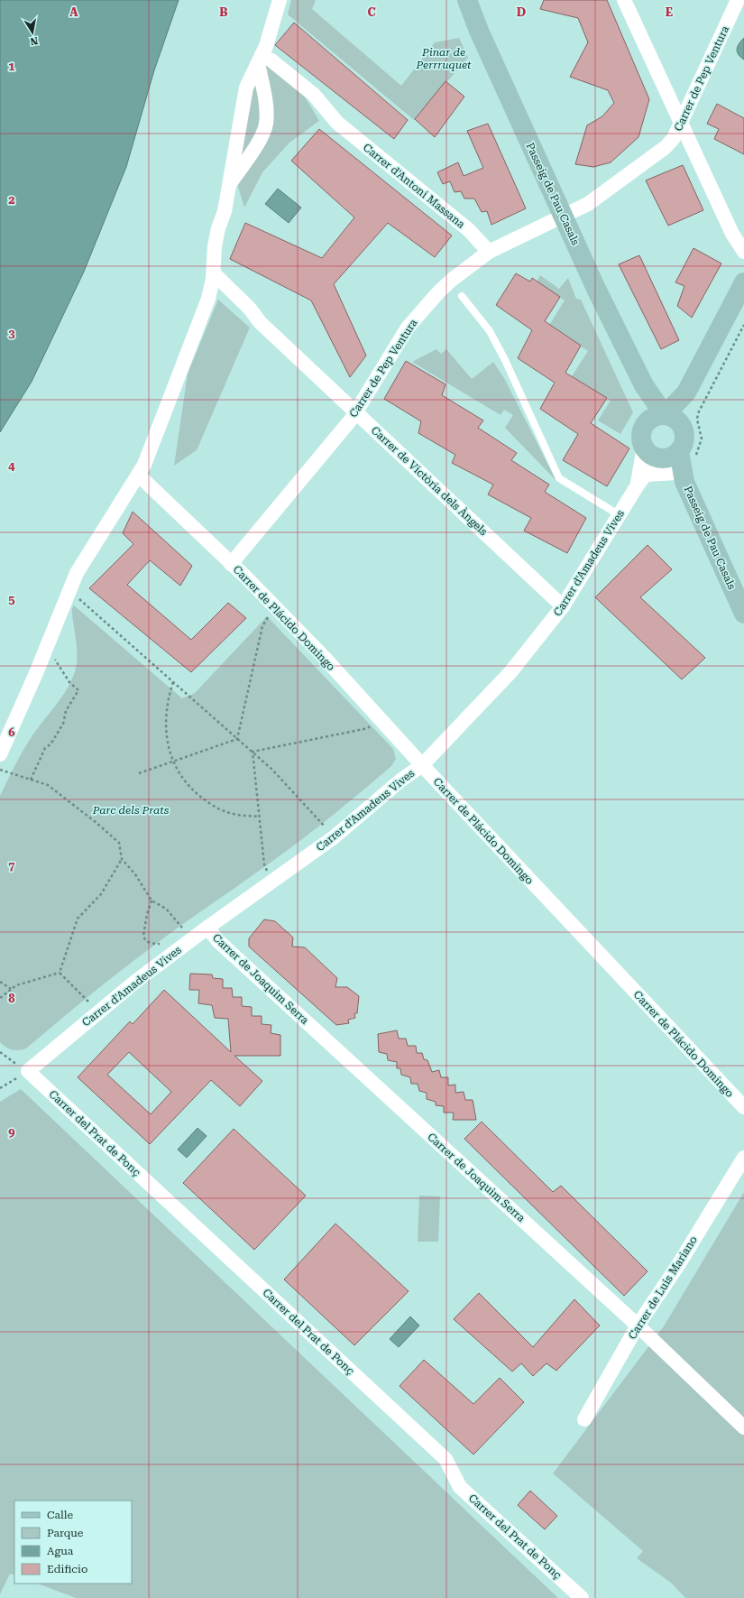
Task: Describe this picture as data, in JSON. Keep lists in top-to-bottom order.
{
  "streets": {
    "street": [
      "Carrer de Pep Ventura",
      "Carrer d'Antoni Massana",
      "Passeig de Pau Casals",
      "Carrer de Victòria dels Àngels",
      "Carrer d'Amadeus Vives",
      "Carrer de Plácido Domingo",
      "Carrer de Joaquim Serra",
      "Carrer del Prat de Ponç",
      "Carrer de Luis Mariano"
    ]
  },
  "crossings": [
    ["Carrer de Pep Ventura", "Carrer d'Antoni Massana"],
    ["Carrer de Pep Ventura", "Passeig de Pau Casals"],
    ["Carrer de Pep Ventura", "Carrer de Victòria dels Àngels"],
    ["Carrer de Pep Ventura", "Carrer de Plácido Domingo"],
    ["Passeig de Pau Casals", "Carrer d'Amadeus Vives"],
    ["Carrer de Victòria dels Àngels", "Carrer d'Amadeus Vives"],
    ["Carrer d'Amadeus Vives", "Carrer de Plácido Domingo"],
    ["Carrer d'Amadeus Vives", "Carrer de Joaquim Serra"],
    ["Carrer d'Amadeus Vives", "Carrer del Prat de Ponç"],
    ["Carrer de Joaquim Serra", "Carrer de Luis Mariano"]
  ],
  "parks": ["Pinar de Perrruquet", "Parc dels Prats"],
  "legend": [
    "Calle",
    "Parque",
    "Agua",
    "Edificio"
  ],
  "north": "bottom",
  "grid": {
    "columns": [
      "A",
      "B",
      "C",
      "D",
      "E"
    ],
    "rows": [
      "1",
      "2",
      "3",
      "4",
      "5",
      "6",
      "7",
      "8",
      "9"
    ]
  }
}
